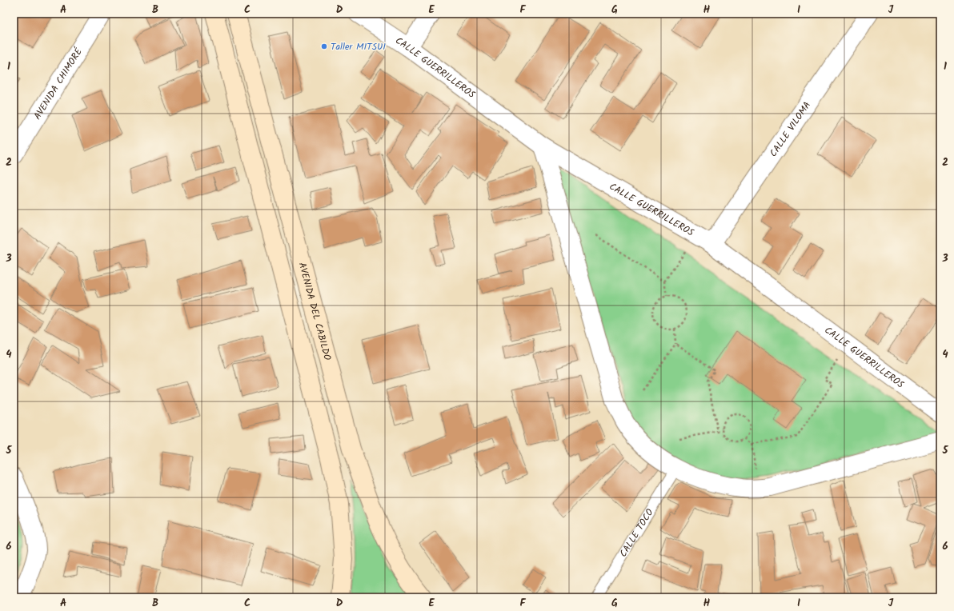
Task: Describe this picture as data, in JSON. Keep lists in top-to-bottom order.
{
  "streets": {
    "street": [
      "CALLE GUERRILLEROS",
      "AVENIDA CHIMORÉ",
      "CALLE VILOMA",
      "AVENIDA DEL CABILDO"
    ],
    "lane": ["CALLE TOCO"]
  },
  "crossings": [
    ["CALLE GUERRILLEROS", "CALLE VILOMA"]
  ],
  "places": ["Taller MITSUI"],
  "grid": {
    "columns": [
      "A",
      "B",
      "C",
      "D",
      "E",
      "F",
      "G",
      "H",
      "I",
      "J"
    ],
    "rows": [
      "1",
      "2",
      "3",
      "4",
      "5",
      "6"
    ]
  }
}
